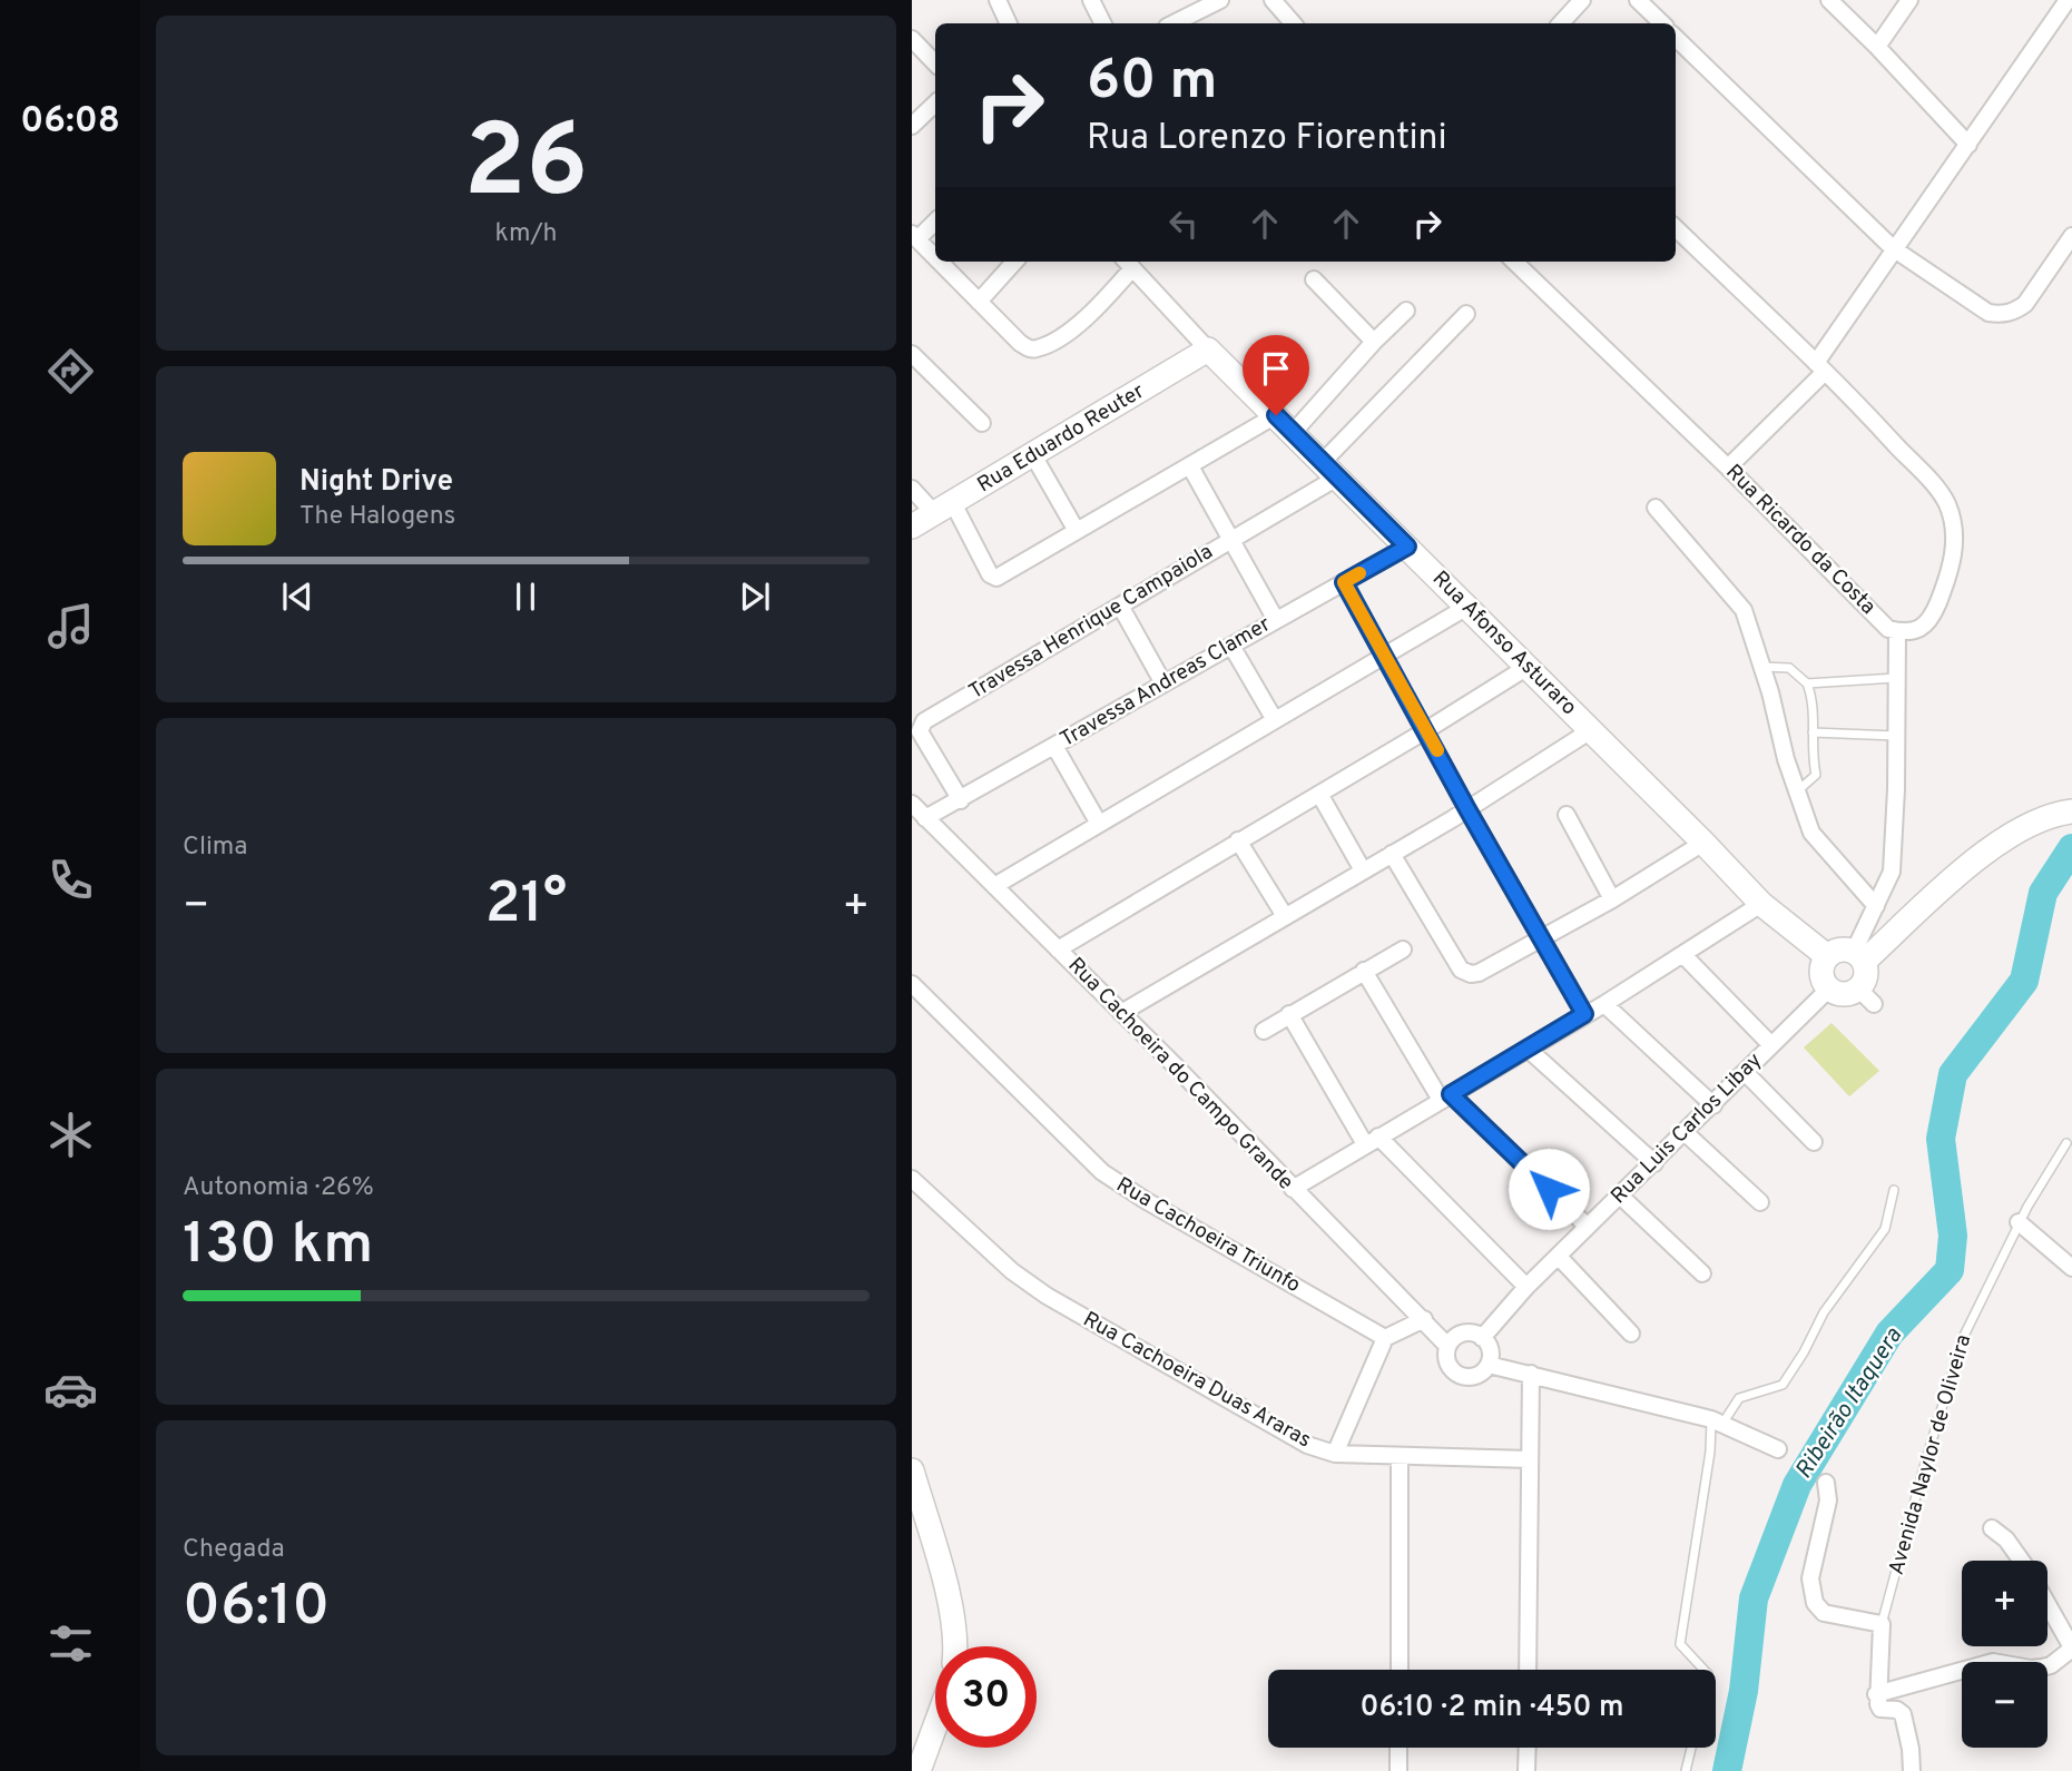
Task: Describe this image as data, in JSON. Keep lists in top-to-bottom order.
{
  "streets": {
    "street": [
      "Rua Eduardo Reuter",
      "Rua Ricardo da Costa",
      "Travessa Henrique Campaiola",
      "Rua Afonso Asturaro",
      "Travessa Andreas Clamer",
      "Rua Cachoeira do Campo Grande",
      "Rua Luis Carlos Libay",
      "Rua Cachoeira Triunfo",
      "Rua Cachoeira Duas Araras",
      "Avenida Naylor de Oliveira"
    ]
  },
  "crossings": [
    ["Rua Eduardo Reuter", "Rua Afonso Asturaro"],
    ["Travessa Henrique Campaiola", "Rua Afonso Asturaro"],
    ["Travessa Henrique Campaiola", "Travessa Andreas Clamer"],
    ["Rua Afonso Asturaro", "Travessa Andreas Clamer"],
    ["Rua Afonso Asturaro", "Rua Luis Carlos Libay"],
    ["Travessa Andreas Clamer", "Rua Cachoeira do Campo Grande"],
    ["Rua Cachoeira do Campo Grande", "Rua Luis Carlos Libay"]
  ],
  "water": ["Ribeirão Itaquera"],
  "page": {
    "tabs": "06:08",
    "tile": [
      ["26", "km/h"],
      "Clima",
      ["Autonomia · 26%", "130 km"],
      ["Chegada", "06:10"]
    ],
    "turn": ["60 m", "Rua Lorenzo Fiorentini"],
    "song": ["Night Drive", "The Halogens"],
    "heat": ["−", "21°", "+"],
    "map_buttons": ["+", "−"],
    "limit": "30",
    "trip": "06:10 · 2 min · 450 m"
  }
}
